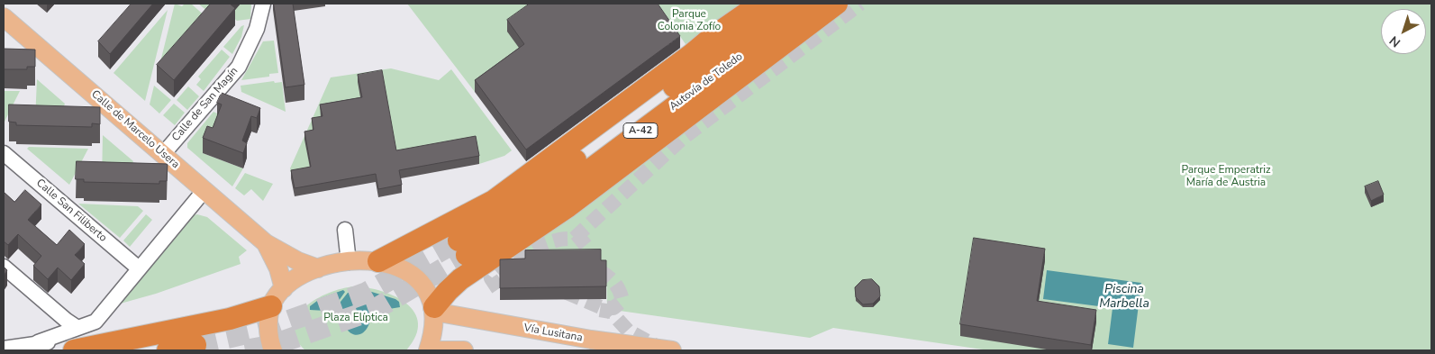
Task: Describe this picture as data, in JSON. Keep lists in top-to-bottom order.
{
  "streets": {
    "highway": ["Autovía de Toledo", "A-42"],
    "main road": ["Calle de Marcelo Usera", "Vía Lusitana"],
    "street": ["Calle de San Magín", "Calle San Filiberto"]
  },
  "crossings": [
    ["Calle de San Magín", "Calle de Marcelo Usera"]
  ],
  "water": ["Piscina Marbella"],
  "parks": ["Parque Colonia Zofío", "Parque Emperatriz María de Austria", "Plaza Elíptica"],
  "north": "bottom left"
}
